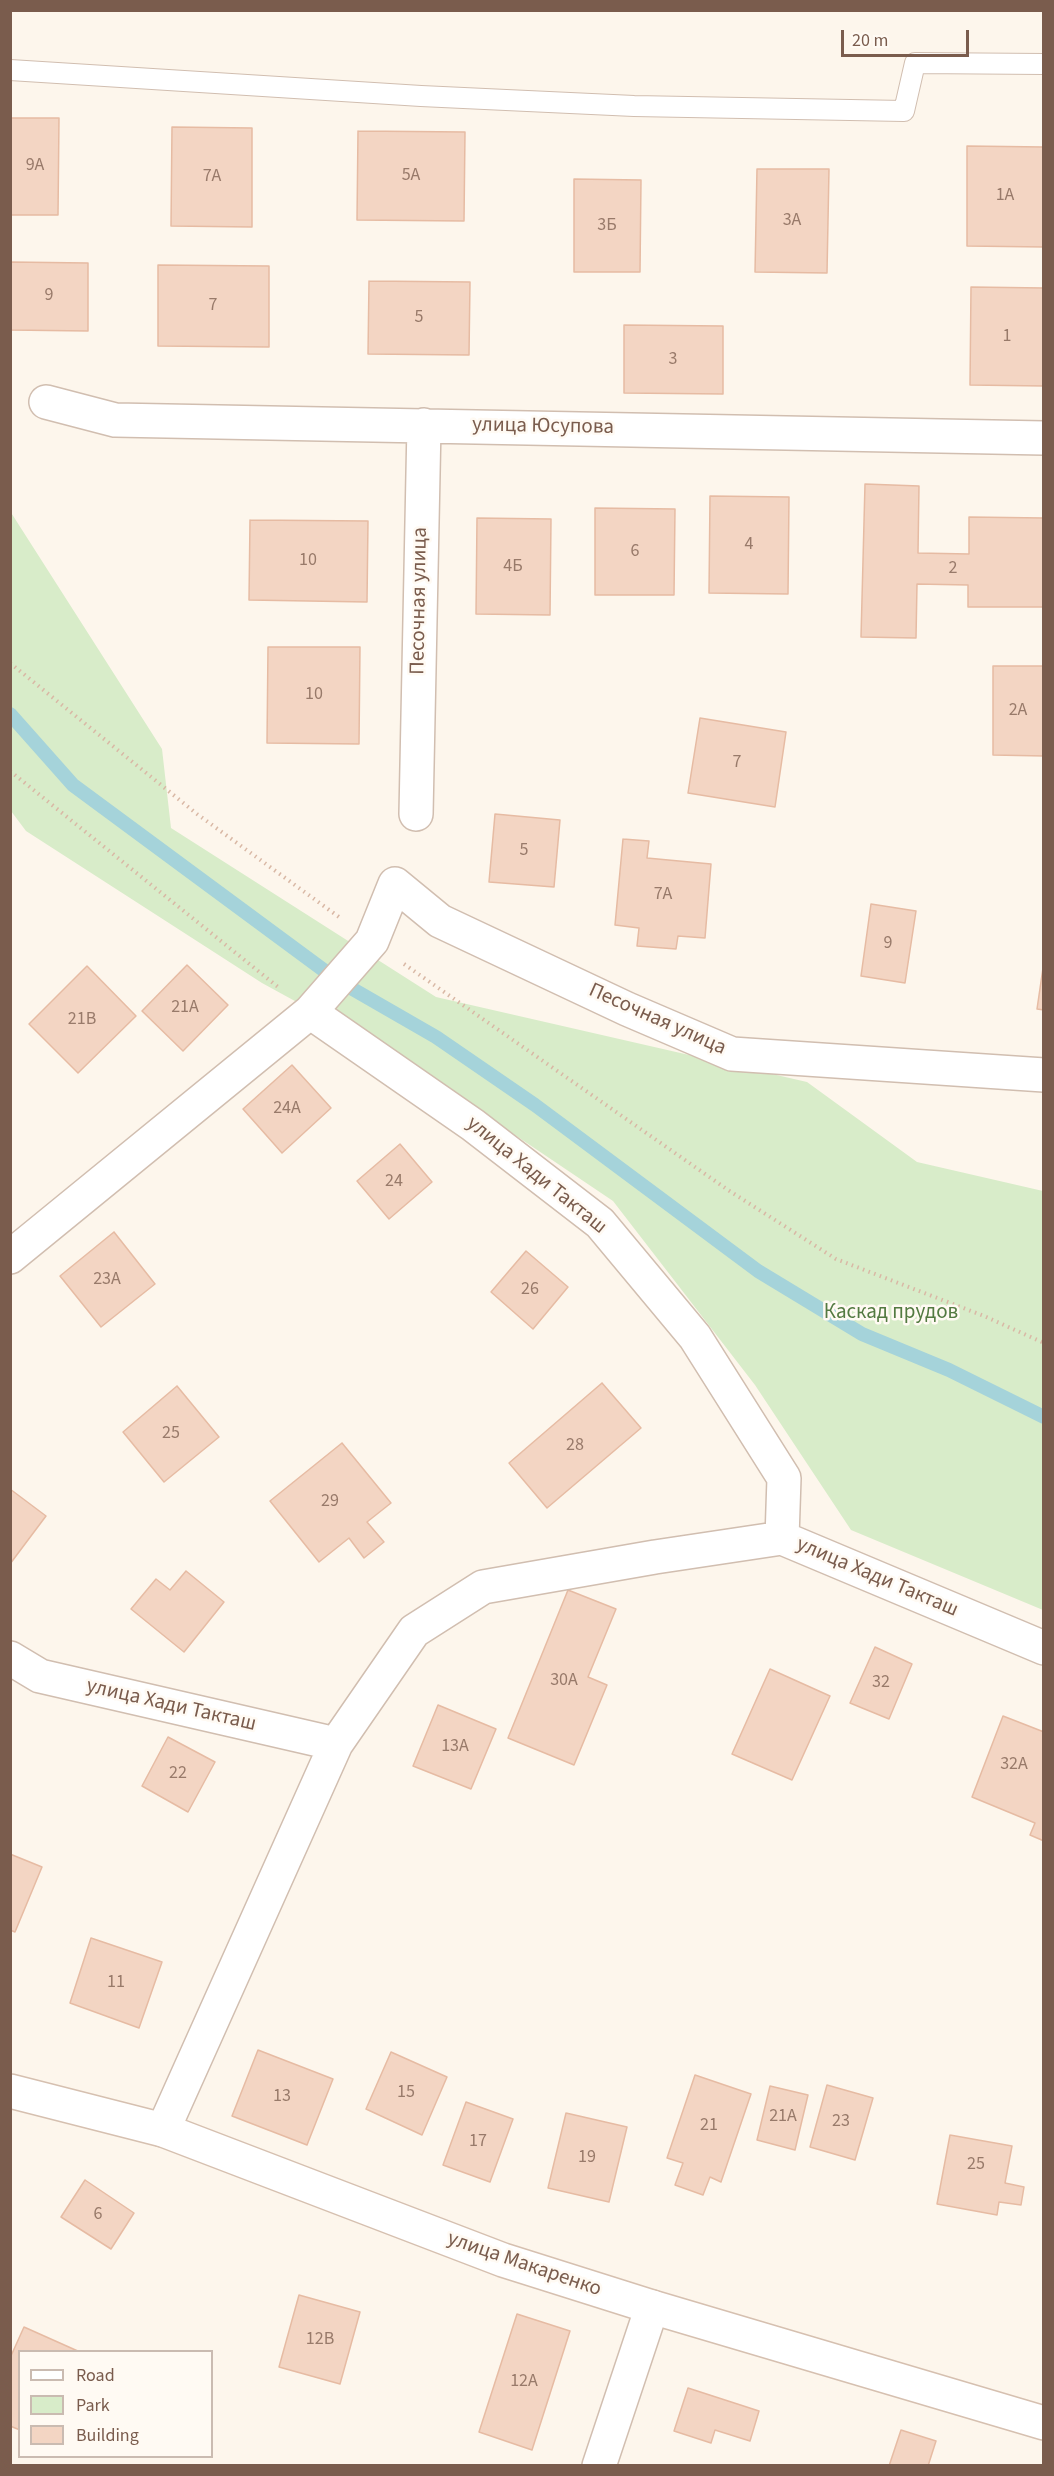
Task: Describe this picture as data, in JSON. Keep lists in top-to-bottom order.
{
  "streets": {
    "street": [
      "улица Юсупова",
      "Песочная улица",
      "улица Хади Такташ",
      "улица Макаренко"
    ]
  },
  "crossings": [
    ["улица Юсупова", "Песочная улица"]
  ],
  "parks": ["Каскад прудов"],
  "house_numbers": [
    "9А",
    "5А",
    "7А",
    "1А",
    "3А",
    "3Б",
    "9",
    "7",
    "5",
    "1",
    "3",
    "4",
    "6",
    "10",
    "4Б",
    "2",
    "10",
    "2А",
    "7",
    "5",
    "7А",
    "9",
    "21А",
    "21В",
    "24А",
    "24",
    "23А",
    "26",
    "25",
    "28",
    "29",
    "30А",
    "32",
    "13А",
    "32А",
    "22",
    "11",
    "15",
    "13",
    "21А",
    "23",
    "21",
    "17",
    "19",
    "25",
    "6",
    "12В",
    "12А"
  ],
  "legend": ["Road", "Park", "Building"],
  "scale_bar": "20 m"
}
